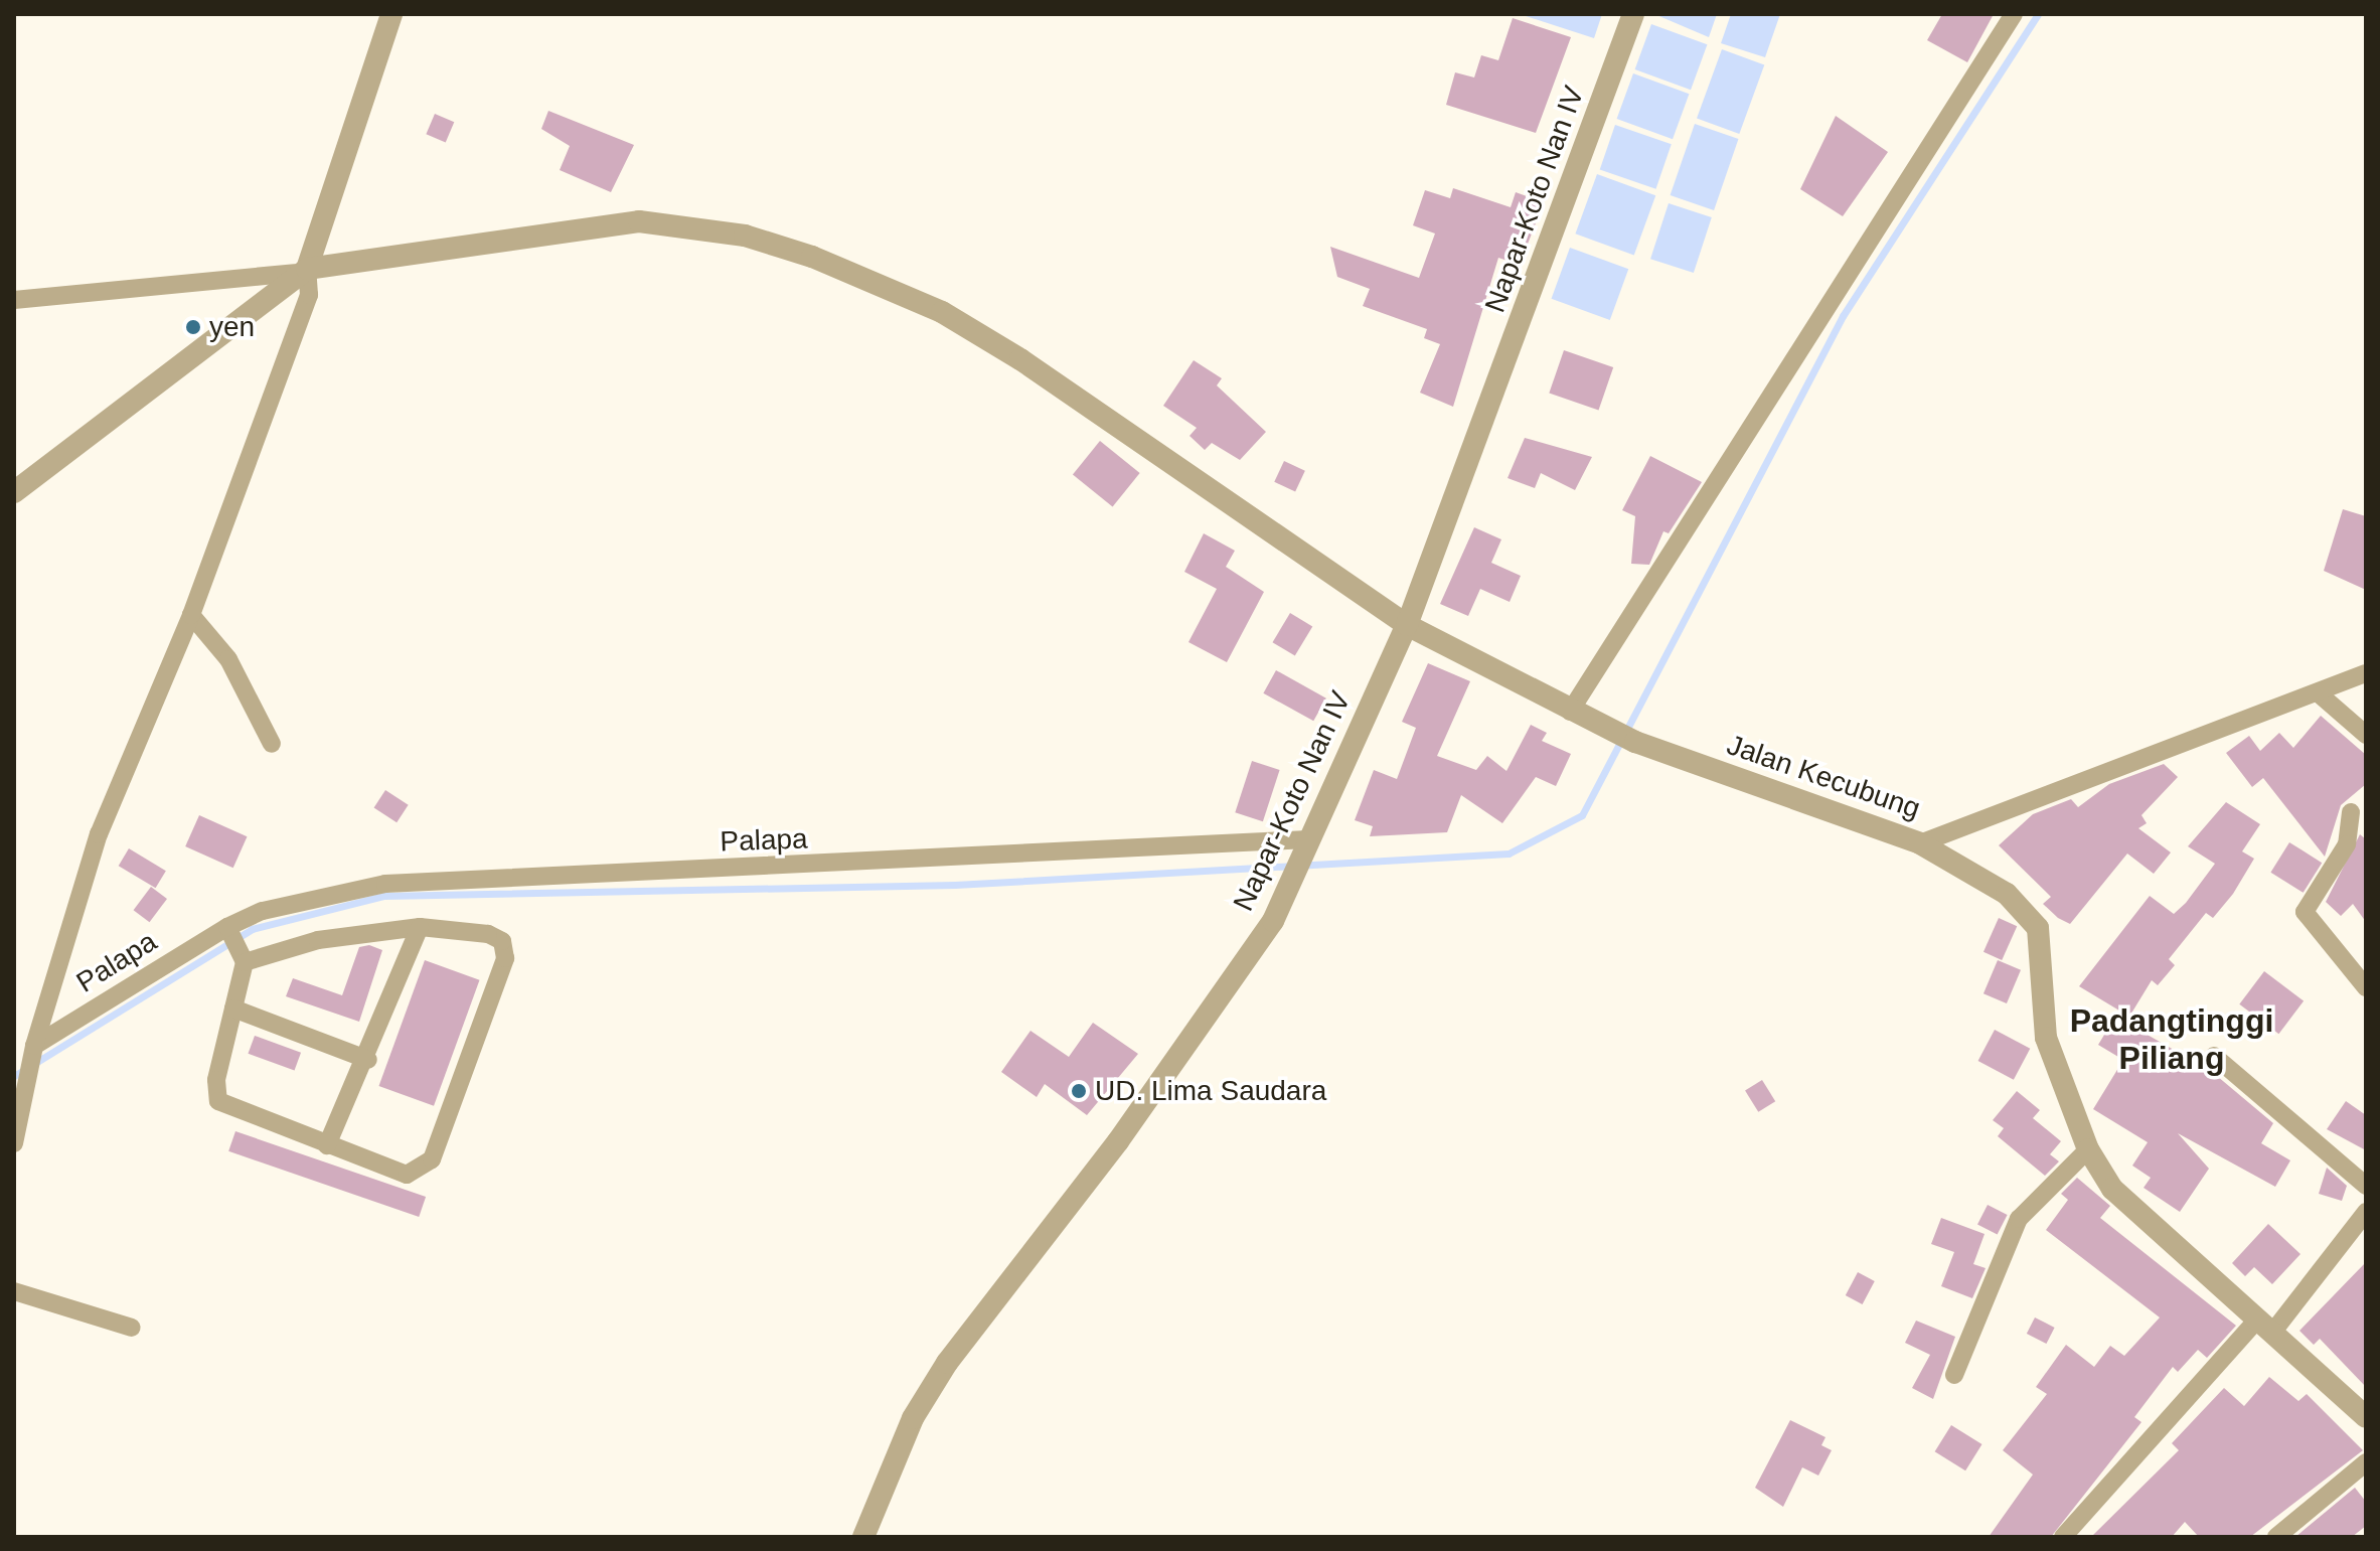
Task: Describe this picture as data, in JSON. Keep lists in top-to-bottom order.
{
  "streets": {
    "street": ["Napar-Koto Nan IV", "Jalan Kecubung", "Palapa"]
  },
  "crossings": [
    ["Napar-Koto Nan IV", "Jalan Kecubung"],
    ["Napar-Koto Nan IV", "Palapa"]
  ],
  "districts": ["Padangtinggi Piliang"],
  "places": ["yen", "UD. Lima Saudara"]
}
